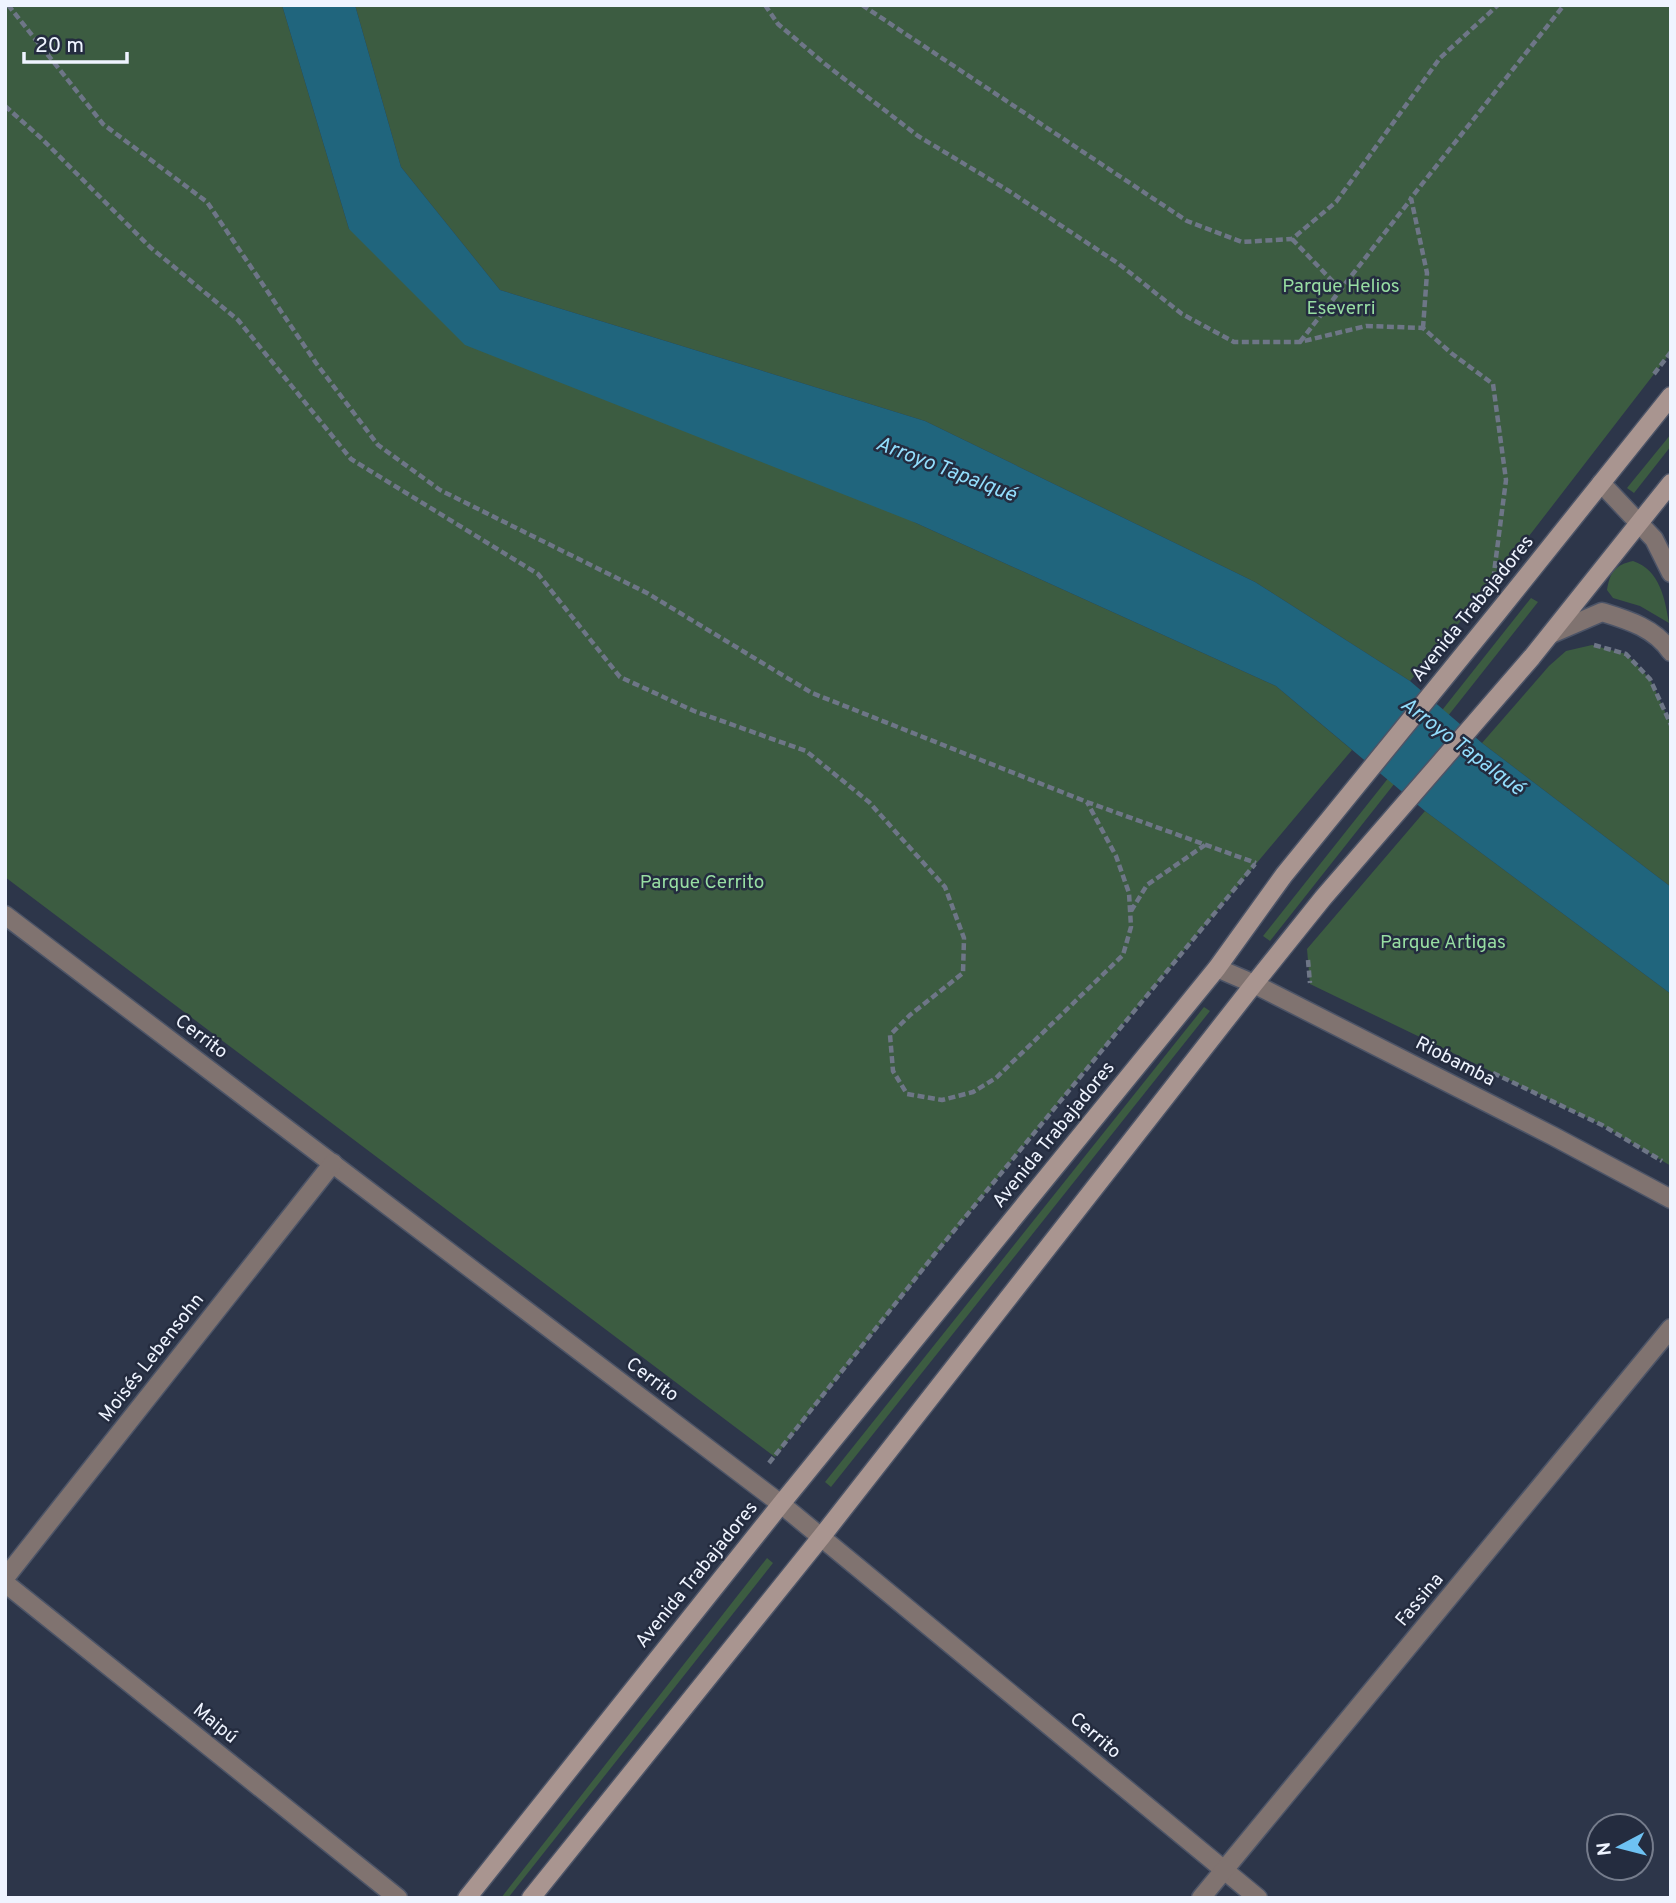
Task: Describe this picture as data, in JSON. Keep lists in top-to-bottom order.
{
  "streets": {
    "main road": ["Avenida Trabajadores"],
    "street": [
      "Cerrito",
      "Riobamba",
      "Moisés Lebensohn",
      "Fassina",
      "Maipú"
    ]
  },
  "crossings": [
    ["Avenida Trabajadores", "Cerrito"],
    ["Avenida Trabajadores", "Riobamba"],
    ["Cerrito", "Moisés Lebensohn"],
    ["Cerrito", "Fassina"],
    ["Moisés Lebensohn", "Maipú"]
  ],
  "water": ["Arroyo Tapalqué"],
  "parks": ["Parque Helios Eseverri", "Parque Cerrito", "Parque Artigas"],
  "scale_bar": "20 m",
  "north": "left"
}
